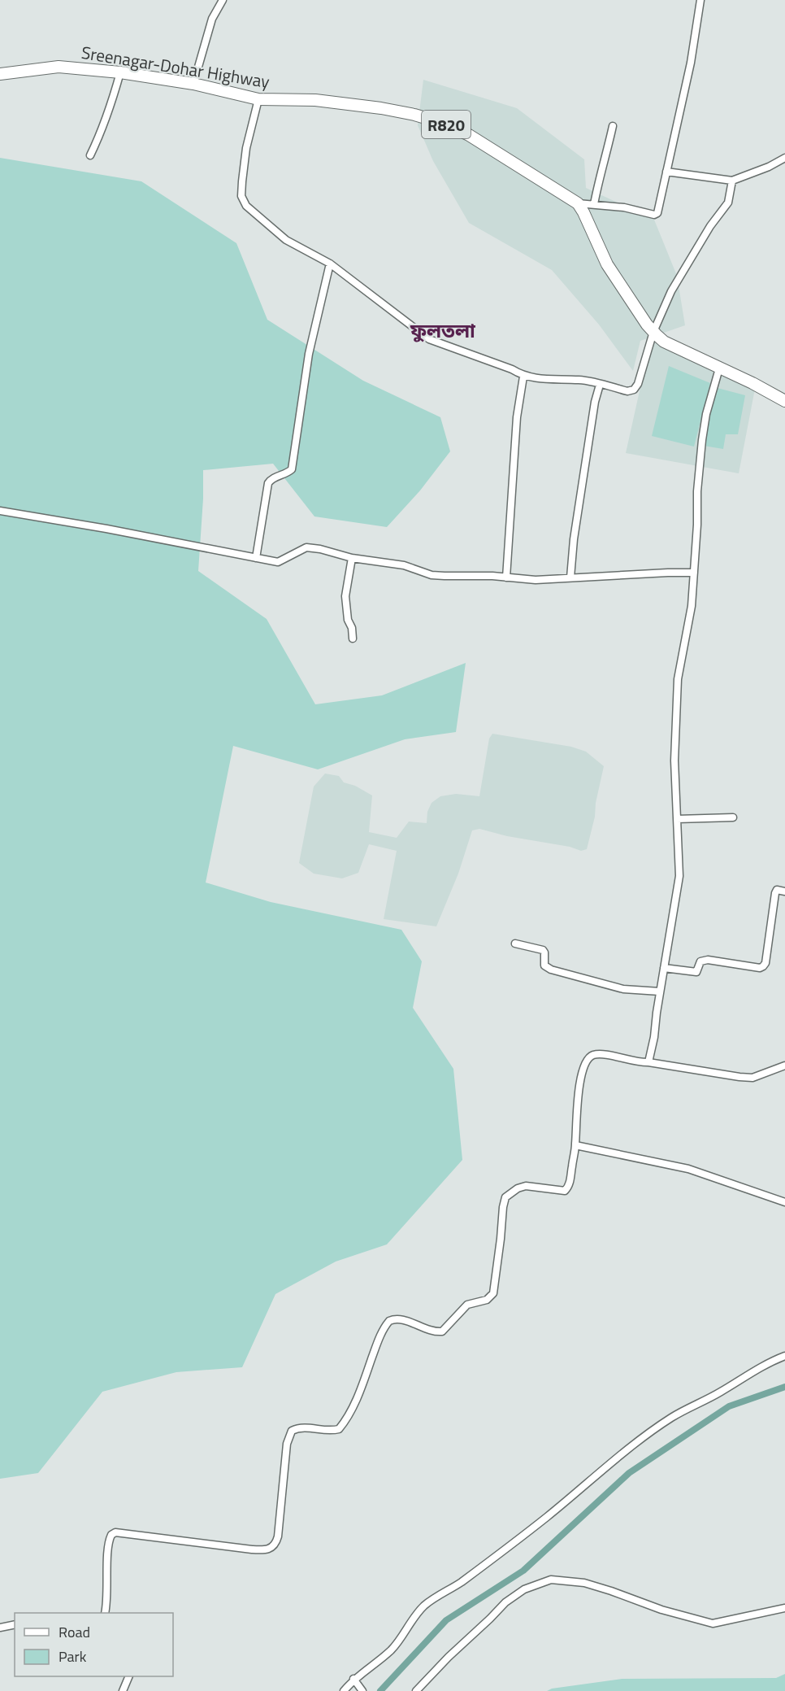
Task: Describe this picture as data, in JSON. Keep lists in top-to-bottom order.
{
  "streets": {
    "main road": ["Sreenagar-Dohar Highway", "R820"]
  },
  "districts": ["ফুলতলা"],
  "legend": ["Road", "Park"]
}
